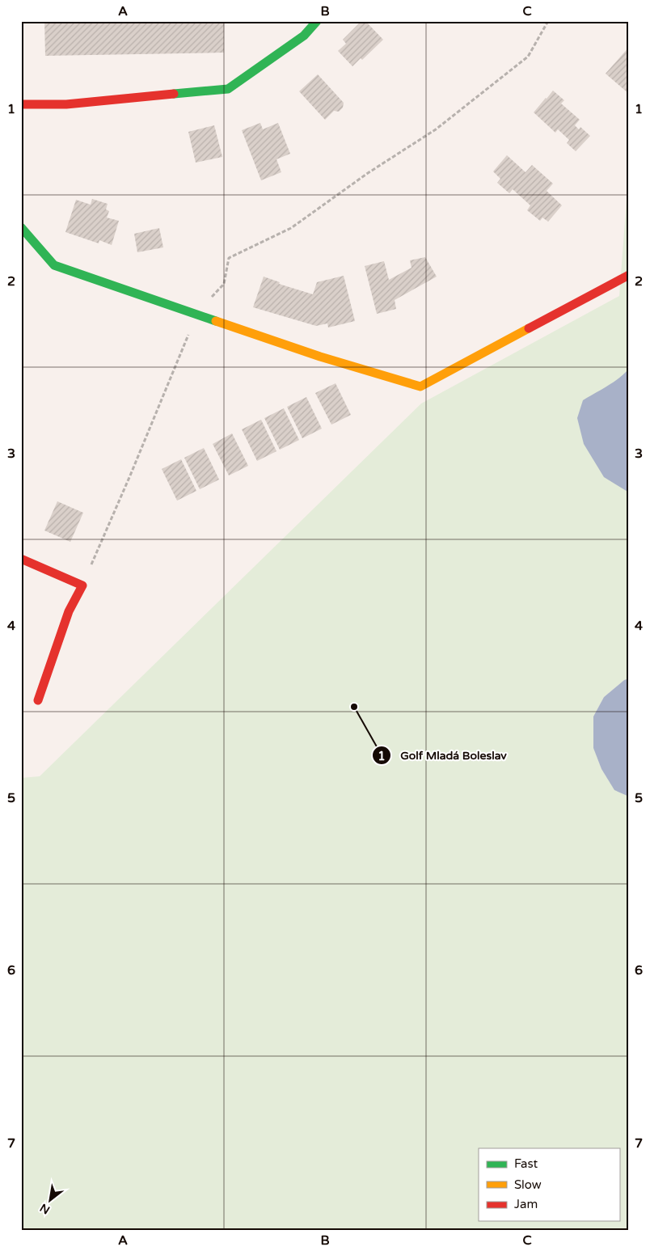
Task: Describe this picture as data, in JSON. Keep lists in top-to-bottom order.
{
  "places": ["Golf Mladá Boleslav"],
  "legend": ["Fast", "Slow", "Jam"],
  "north": "bottom left",
  "grid": {
    "columns": ["A", "B", "C"],
    "rows": [
      "1",
      "2",
      "3",
      "4",
      "5",
      "6",
      "7"
    ]
  }
}
